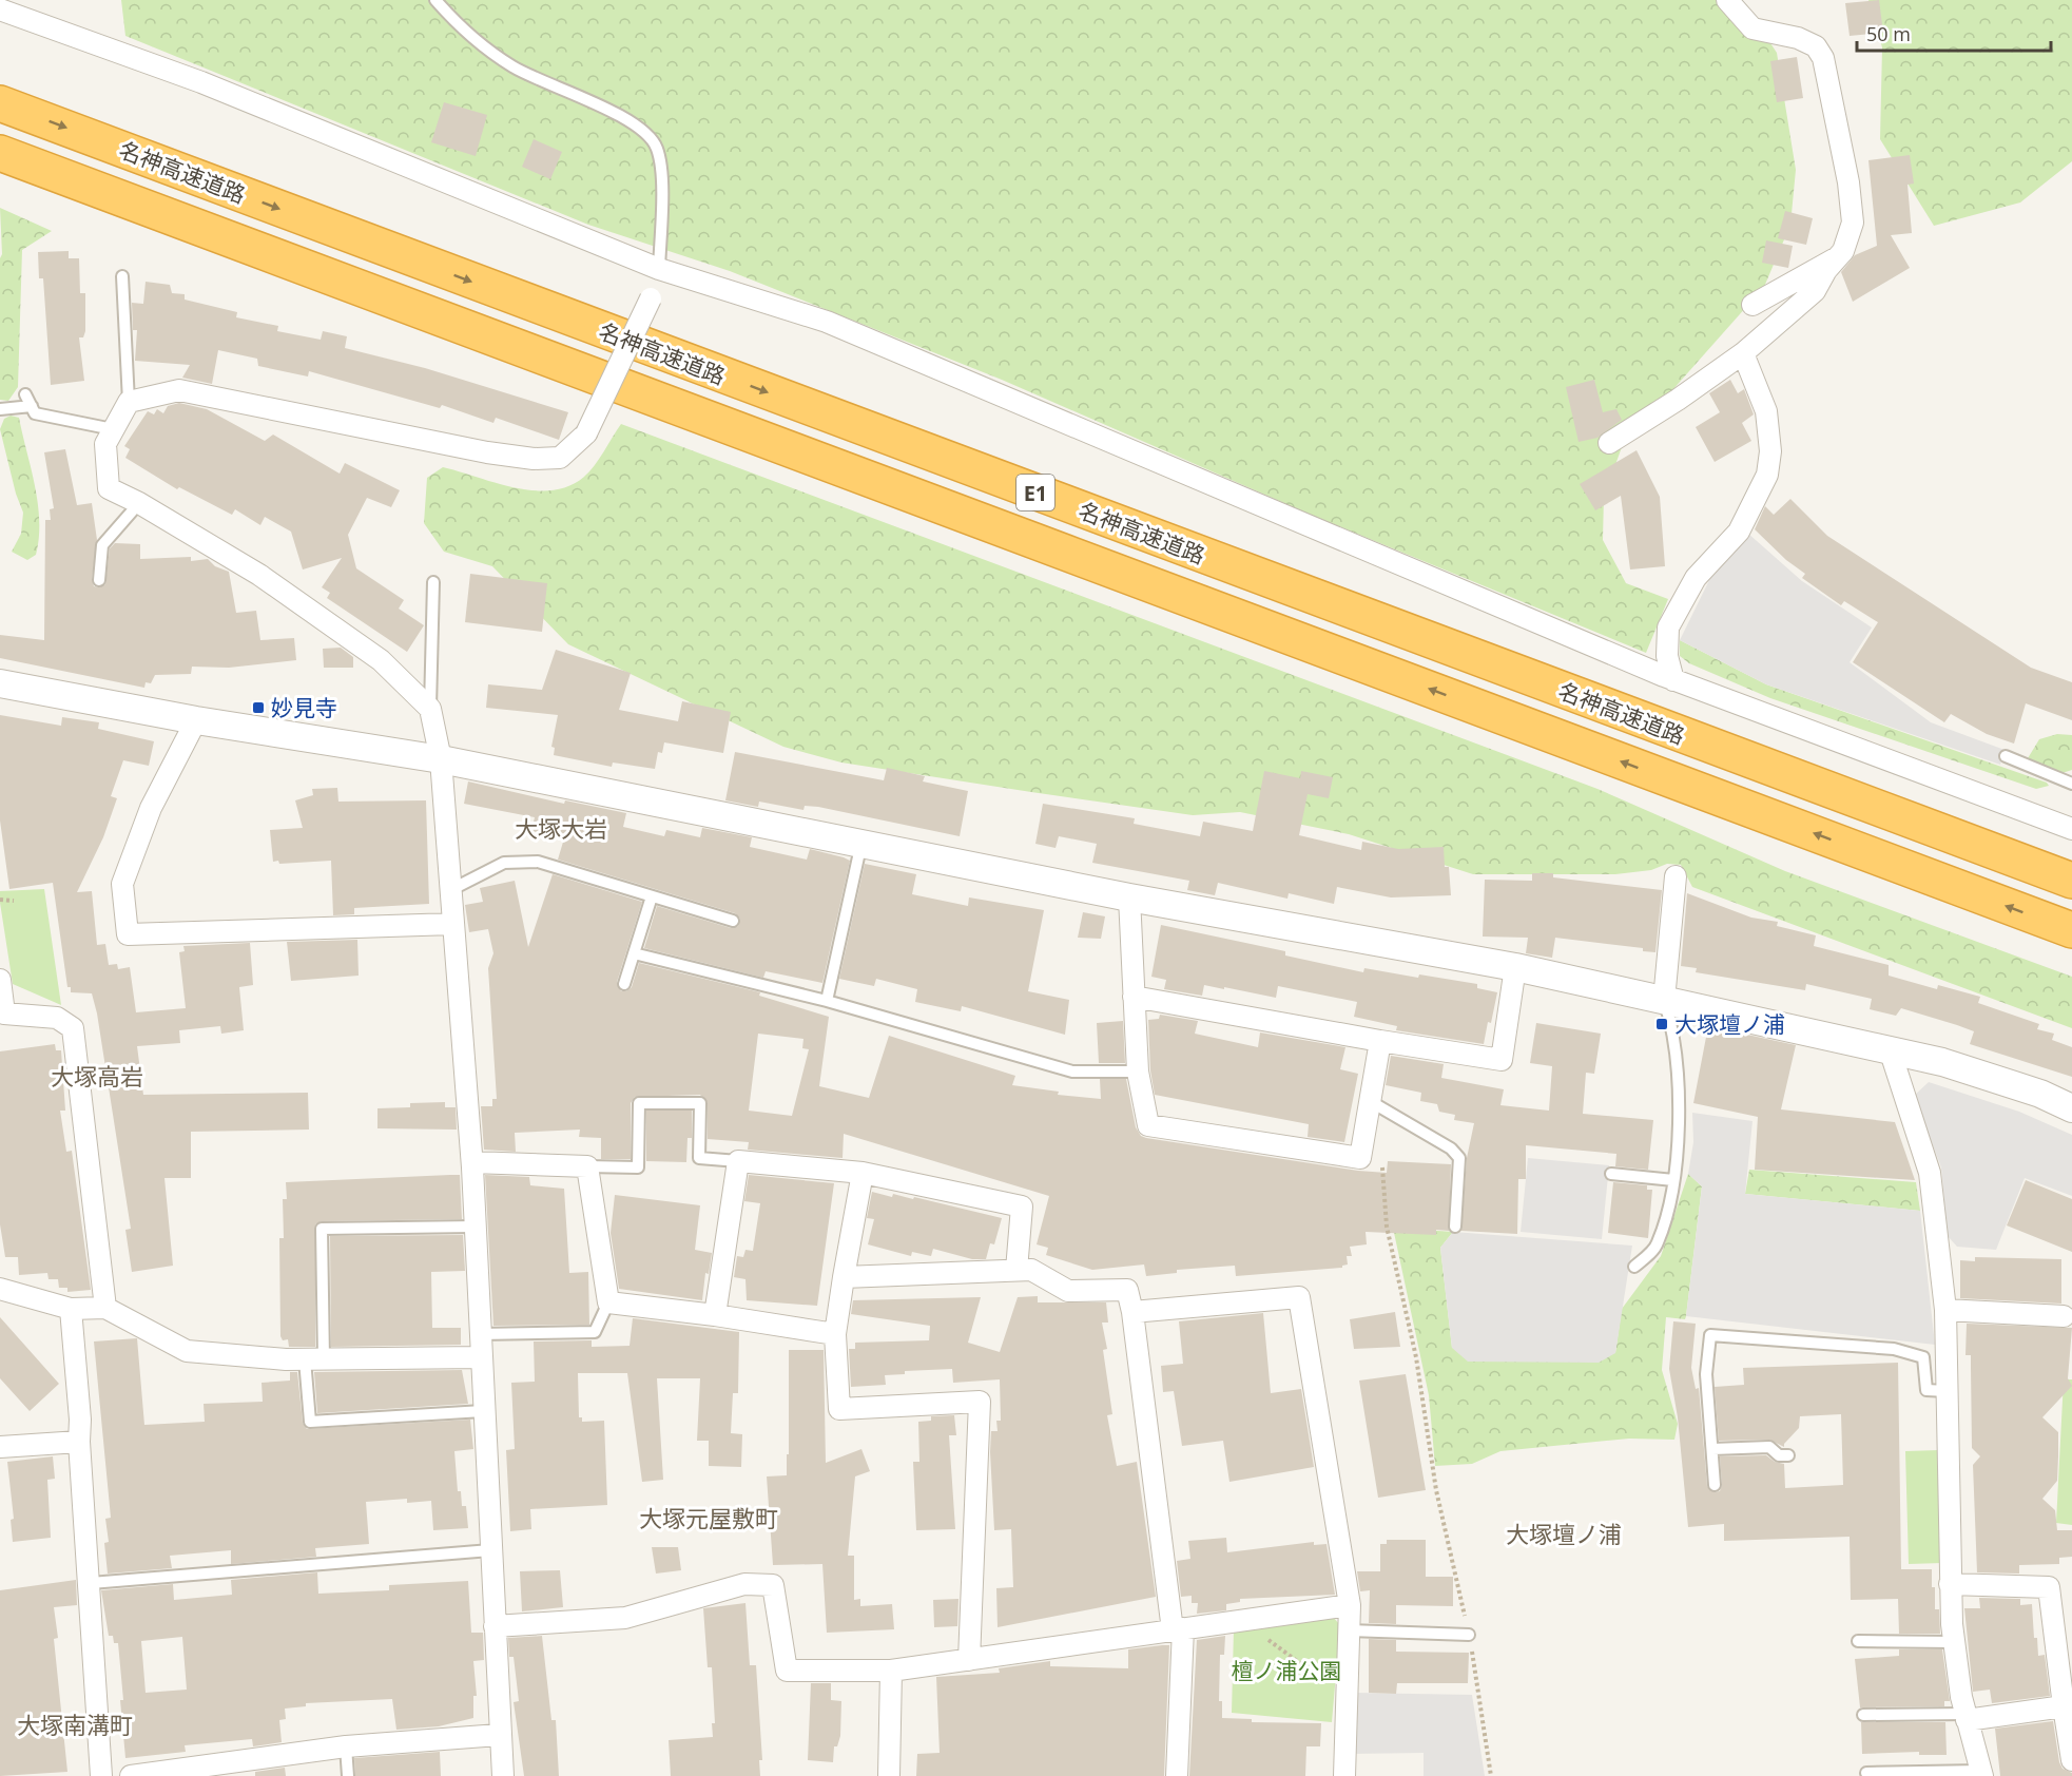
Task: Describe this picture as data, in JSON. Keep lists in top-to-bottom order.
{
  "streets": {
    "highway": ["名神高速道路", "E1"]
  },
  "districts": [
    "大塚大岩",
    "大塚高岩",
    "大塚元屋敷町",
    "大塚壇ノ浦",
    "大塚南溝町"
  ],
  "parks": ["檀ノ浦公園"],
  "places": {
    "transit": ["妙見寺", "大塚壇ノ浦"]
  },
  "scale_bar": "50 m"
}
